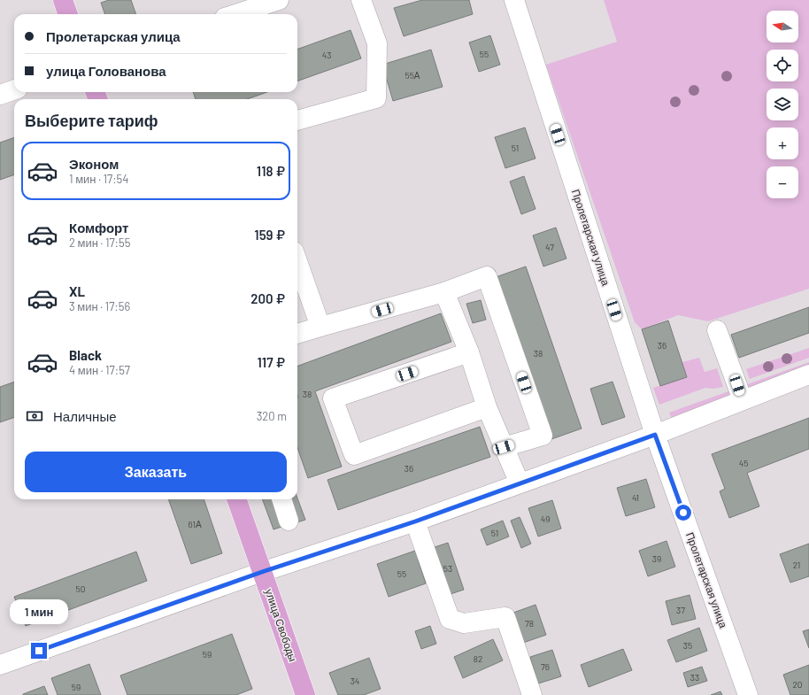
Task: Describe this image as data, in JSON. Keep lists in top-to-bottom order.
{
  "streets": {
    "main road": ["улица Свободы"],
    "street": ["Пролетарская улица"]
  },
  "house_numbers": [
    "55",
    "43",
    "55А",
    "51",
    "47",
    "36",
    "38",
    "38",
    "45",
    "36",
    "41",
    "49",
    "61А",
    "51",
    "39",
    "21",
    "53",
    "55",
    "50",
    "37",
    "78",
    "35",
    "59",
    "82",
    "76",
    "33",
    "34",
    "20",
    "59"
  ],
  "north": "left",
  "page": {
    "map_buttons": ["+", "−"],
    "banner": ["Пролетарская улица", "улица Голованова"],
    "heading": "Выберите тариф",
    "list": [
      {
        "name": "Эконом",
        "note": "1 мин · 17:54",
        "value": "118 ₽"
      },
      {
        "name": "Комфорт",
        "note": "2 мин · 17:55",
        "value": "159 ₽"
      },
      {
        "name": "XL",
        "note": "3 мин · 17:56",
        "value": "200 ₽"
      },
      {
        "name": "Black",
        "note": "4 мин · 17:57",
        "value": "117 ₽"
      }
    ],
    "pay": ["Наличные", "320 m"],
    "buttons": "Заказать",
    "bubble": "1 мин"
  }
}
